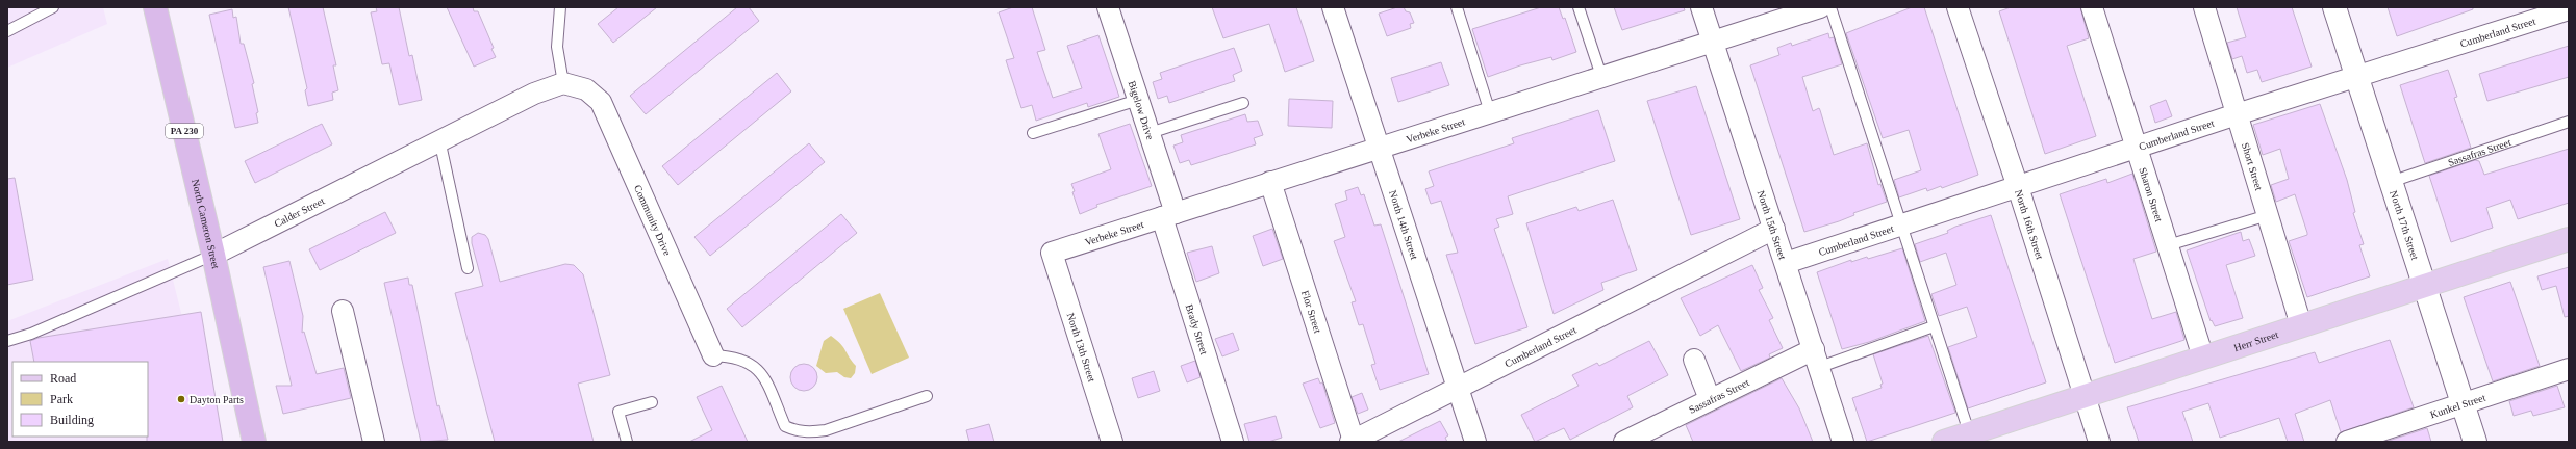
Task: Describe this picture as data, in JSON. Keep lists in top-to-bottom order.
{
  "streets": {
    "highway": ["PA 230", "North Cameron Street"],
    "main road": ["North 17th Street", "Herr Street"],
    "street": [
      "Cumberland Street",
      "Bigelow Drive",
      "Verbeke Street",
      "Sassafras Street",
      "Short Street",
      "Sharon Street",
      "Calder Street",
      "Community Drive",
      "North 14th Street",
      "North 15th Street",
      "North 16th Street",
      "Flor Street",
      "Brady Street",
      "North 13th Street",
      "Kunkel Street"
    ]
  },
  "crossings": [
    ["Cumberland Street", "Short Street"],
    ["Cumberland Street", "Sharon Street"],
    ["Cumberland Street", "North 14th Street"],
    ["Cumberland Street", "North 15th Street"],
    ["Cumberland Street", "North 16th Street"],
    ["Cumberland Street", "North 17th Street"],
    ["Cumberland Street", "Flor Street"],
    ["Bigelow Drive", "Verbeke Street"],
    ["Bigelow Drive", "Brady Street"],
    ["Verbeke Street", "North 14th Street"],
    ["Verbeke Street", "North 15th Street"],
    ["Verbeke Street", "Flor Street"],
    ["Verbeke Street", "Brady Street"],
    ["Verbeke Street", "North 13th Street"],
    ["Sassafras Street", "North 15th Street"],
    ["Sassafras Street", "North 17th Street"],
    ["Short Street", "Herr Street"],
    ["Sharon Street", "Herr Street"],
    ["Calder Street", "Community Drive"],
    ["Calder Street", "North Cameron Street"],
    ["North 16th Street", "Herr Street"],
    ["North 17th Street", "Herr Street"],
    ["North 17th Street", "Kunkel Street"]
  ],
  "places": ["Dayton Parts"],
  "legend": ["Road", "Park", "Building"]
}
